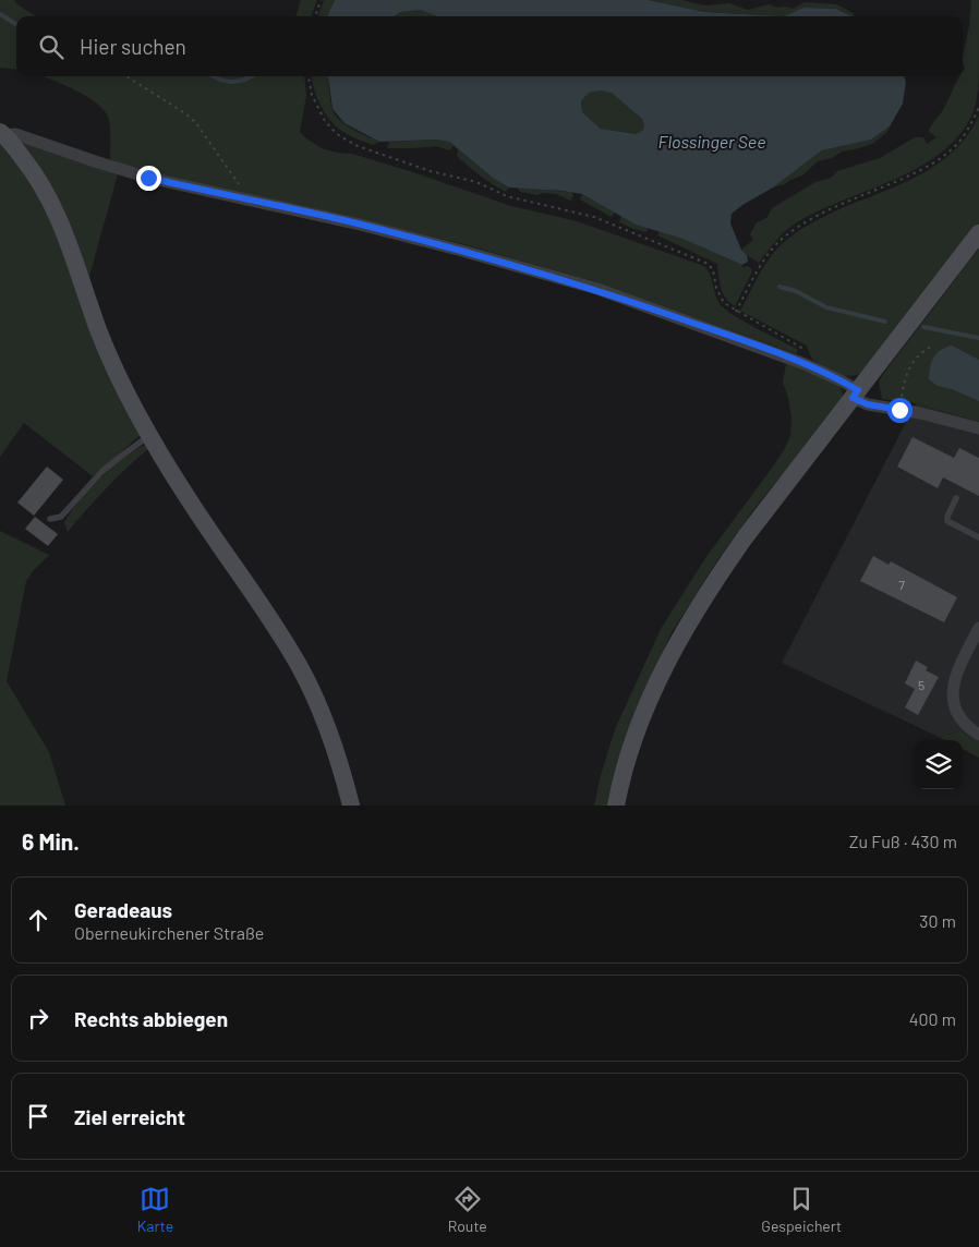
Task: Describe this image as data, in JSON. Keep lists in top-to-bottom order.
{
  "water": ["Flossinger See"],
  "house_numbers": ["7", "5"],
  "page": {
    "search": "Hier suchen",
    "heading": ["6 Min.", "Zu Fuß · 430 m"],
    "list": [
      ["Geradeaus", "Oberneukirchener Straße", "30 m"],
      ["Rechts abbiegen", "400 m"],
      "Ziel erreicht"
    ],
    "nav": ["Karte", "Route", "Gespeichert"]
  }
}
